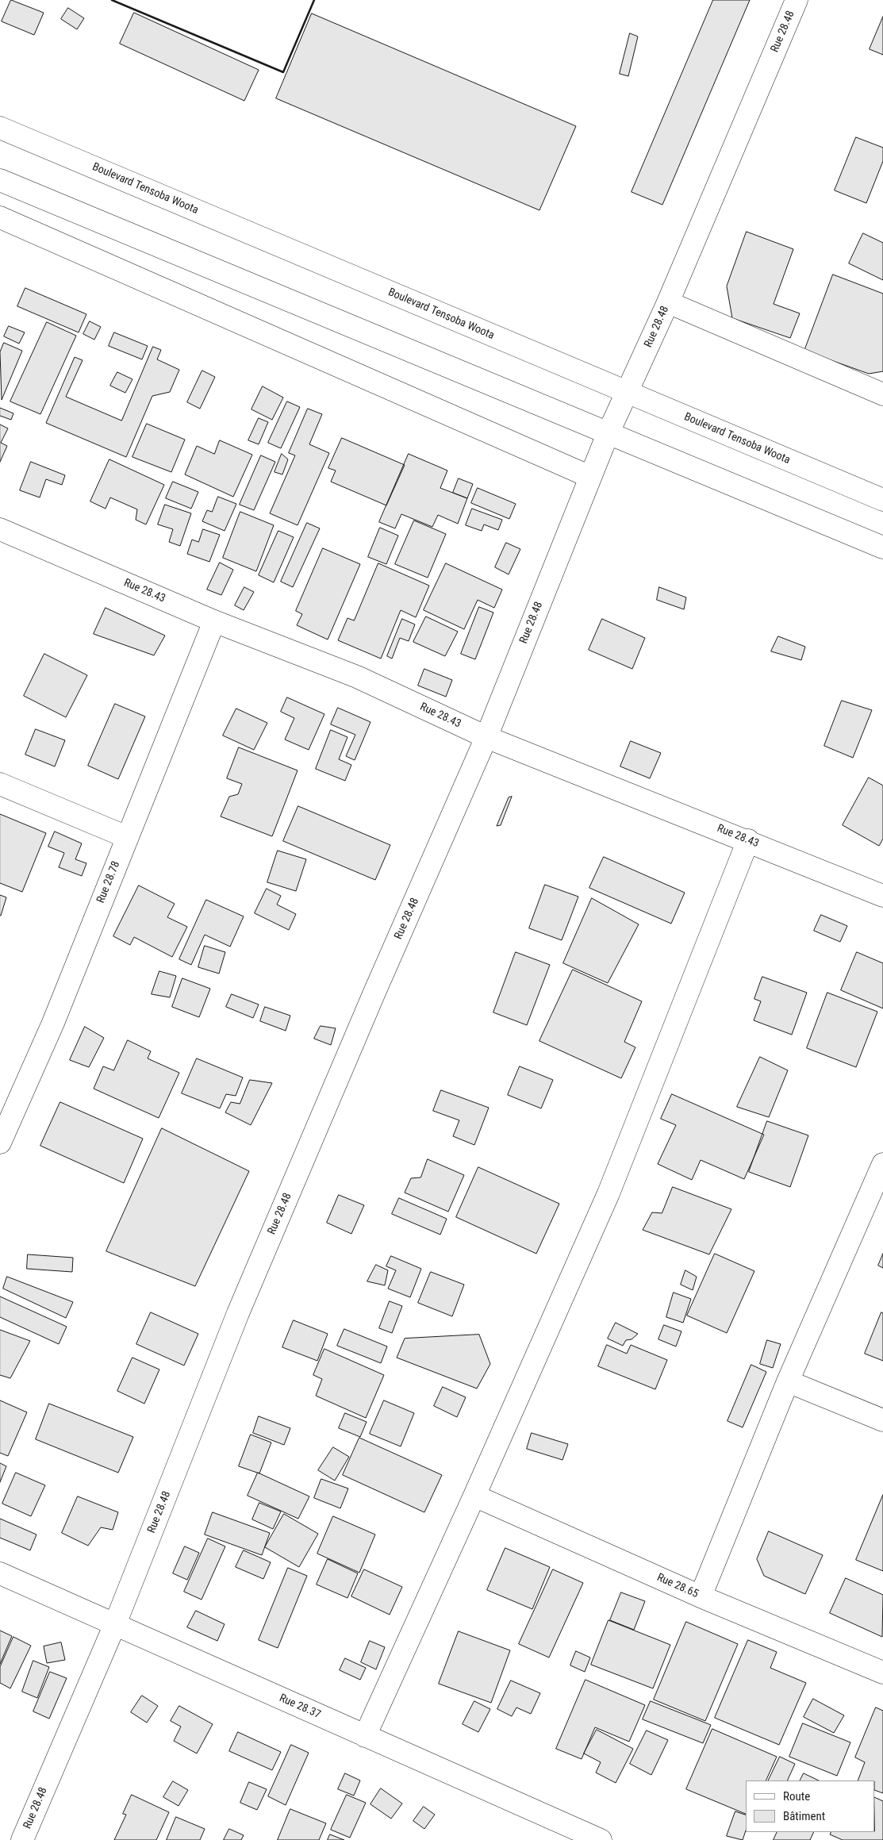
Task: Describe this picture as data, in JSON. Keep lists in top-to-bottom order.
{
  "streets": {
    "street": [
      "Rue 28.48",
      "Boulevard Tensoba Woota",
      "Rue 28.43",
      "Rue 28.78",
      "Rue 28.65",
      "Rue 28.37"
    ]
  },
  "crossings": [
    ["Rue 28.48", "Boulevard Tensoba Woota"],
    ["Rue 28.48", "Rue 28.43"],
    ["Rue 28.48", "Rue 28.37"],
    ["Rue 28.43", "Rue 28.78"]
  ],
  "legend": ["Route", "Bâtiment"]
}
